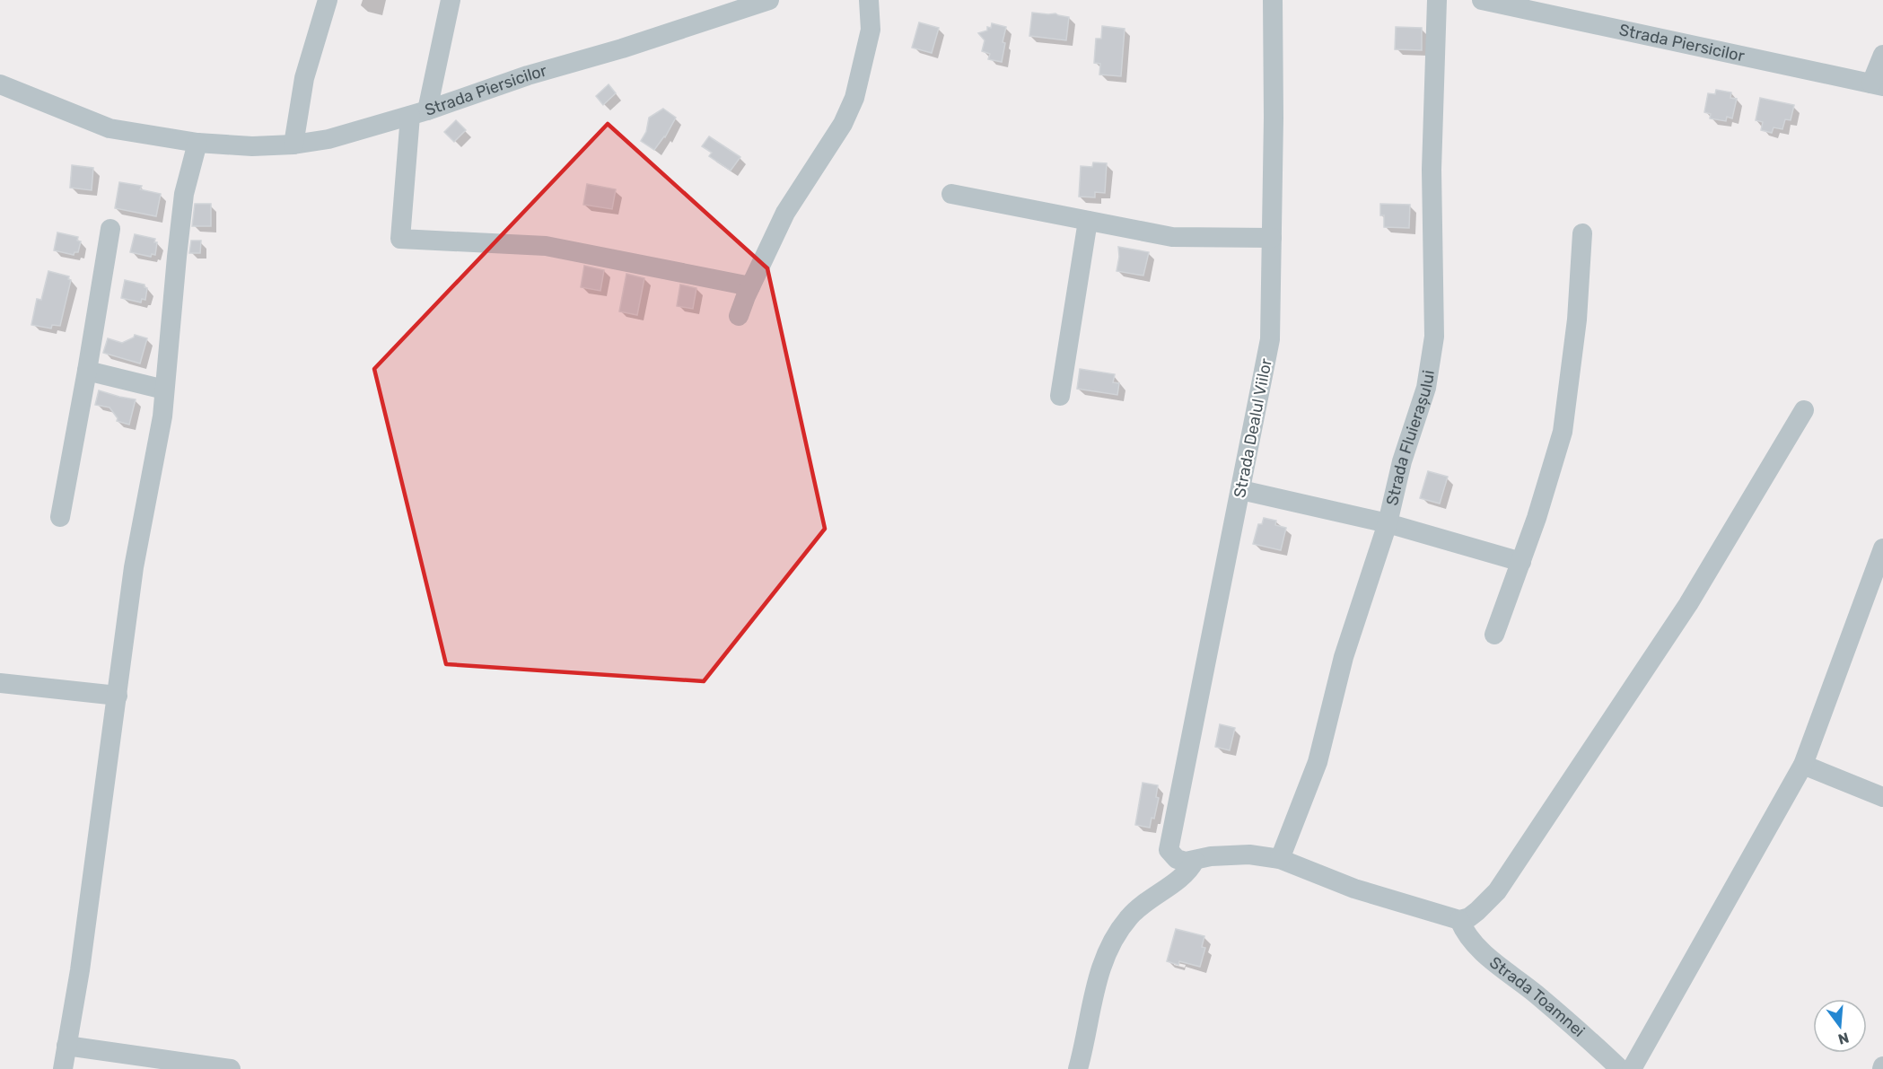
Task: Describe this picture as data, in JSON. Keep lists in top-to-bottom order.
{
  "streets": {
    "street": [
      "Strada Piersicilor",
      "Strada Dealul Viilor",
      "Strada Fluierașului",
      "Strada Toamnei"
    ]
  },
  "north": "bottom"
}
